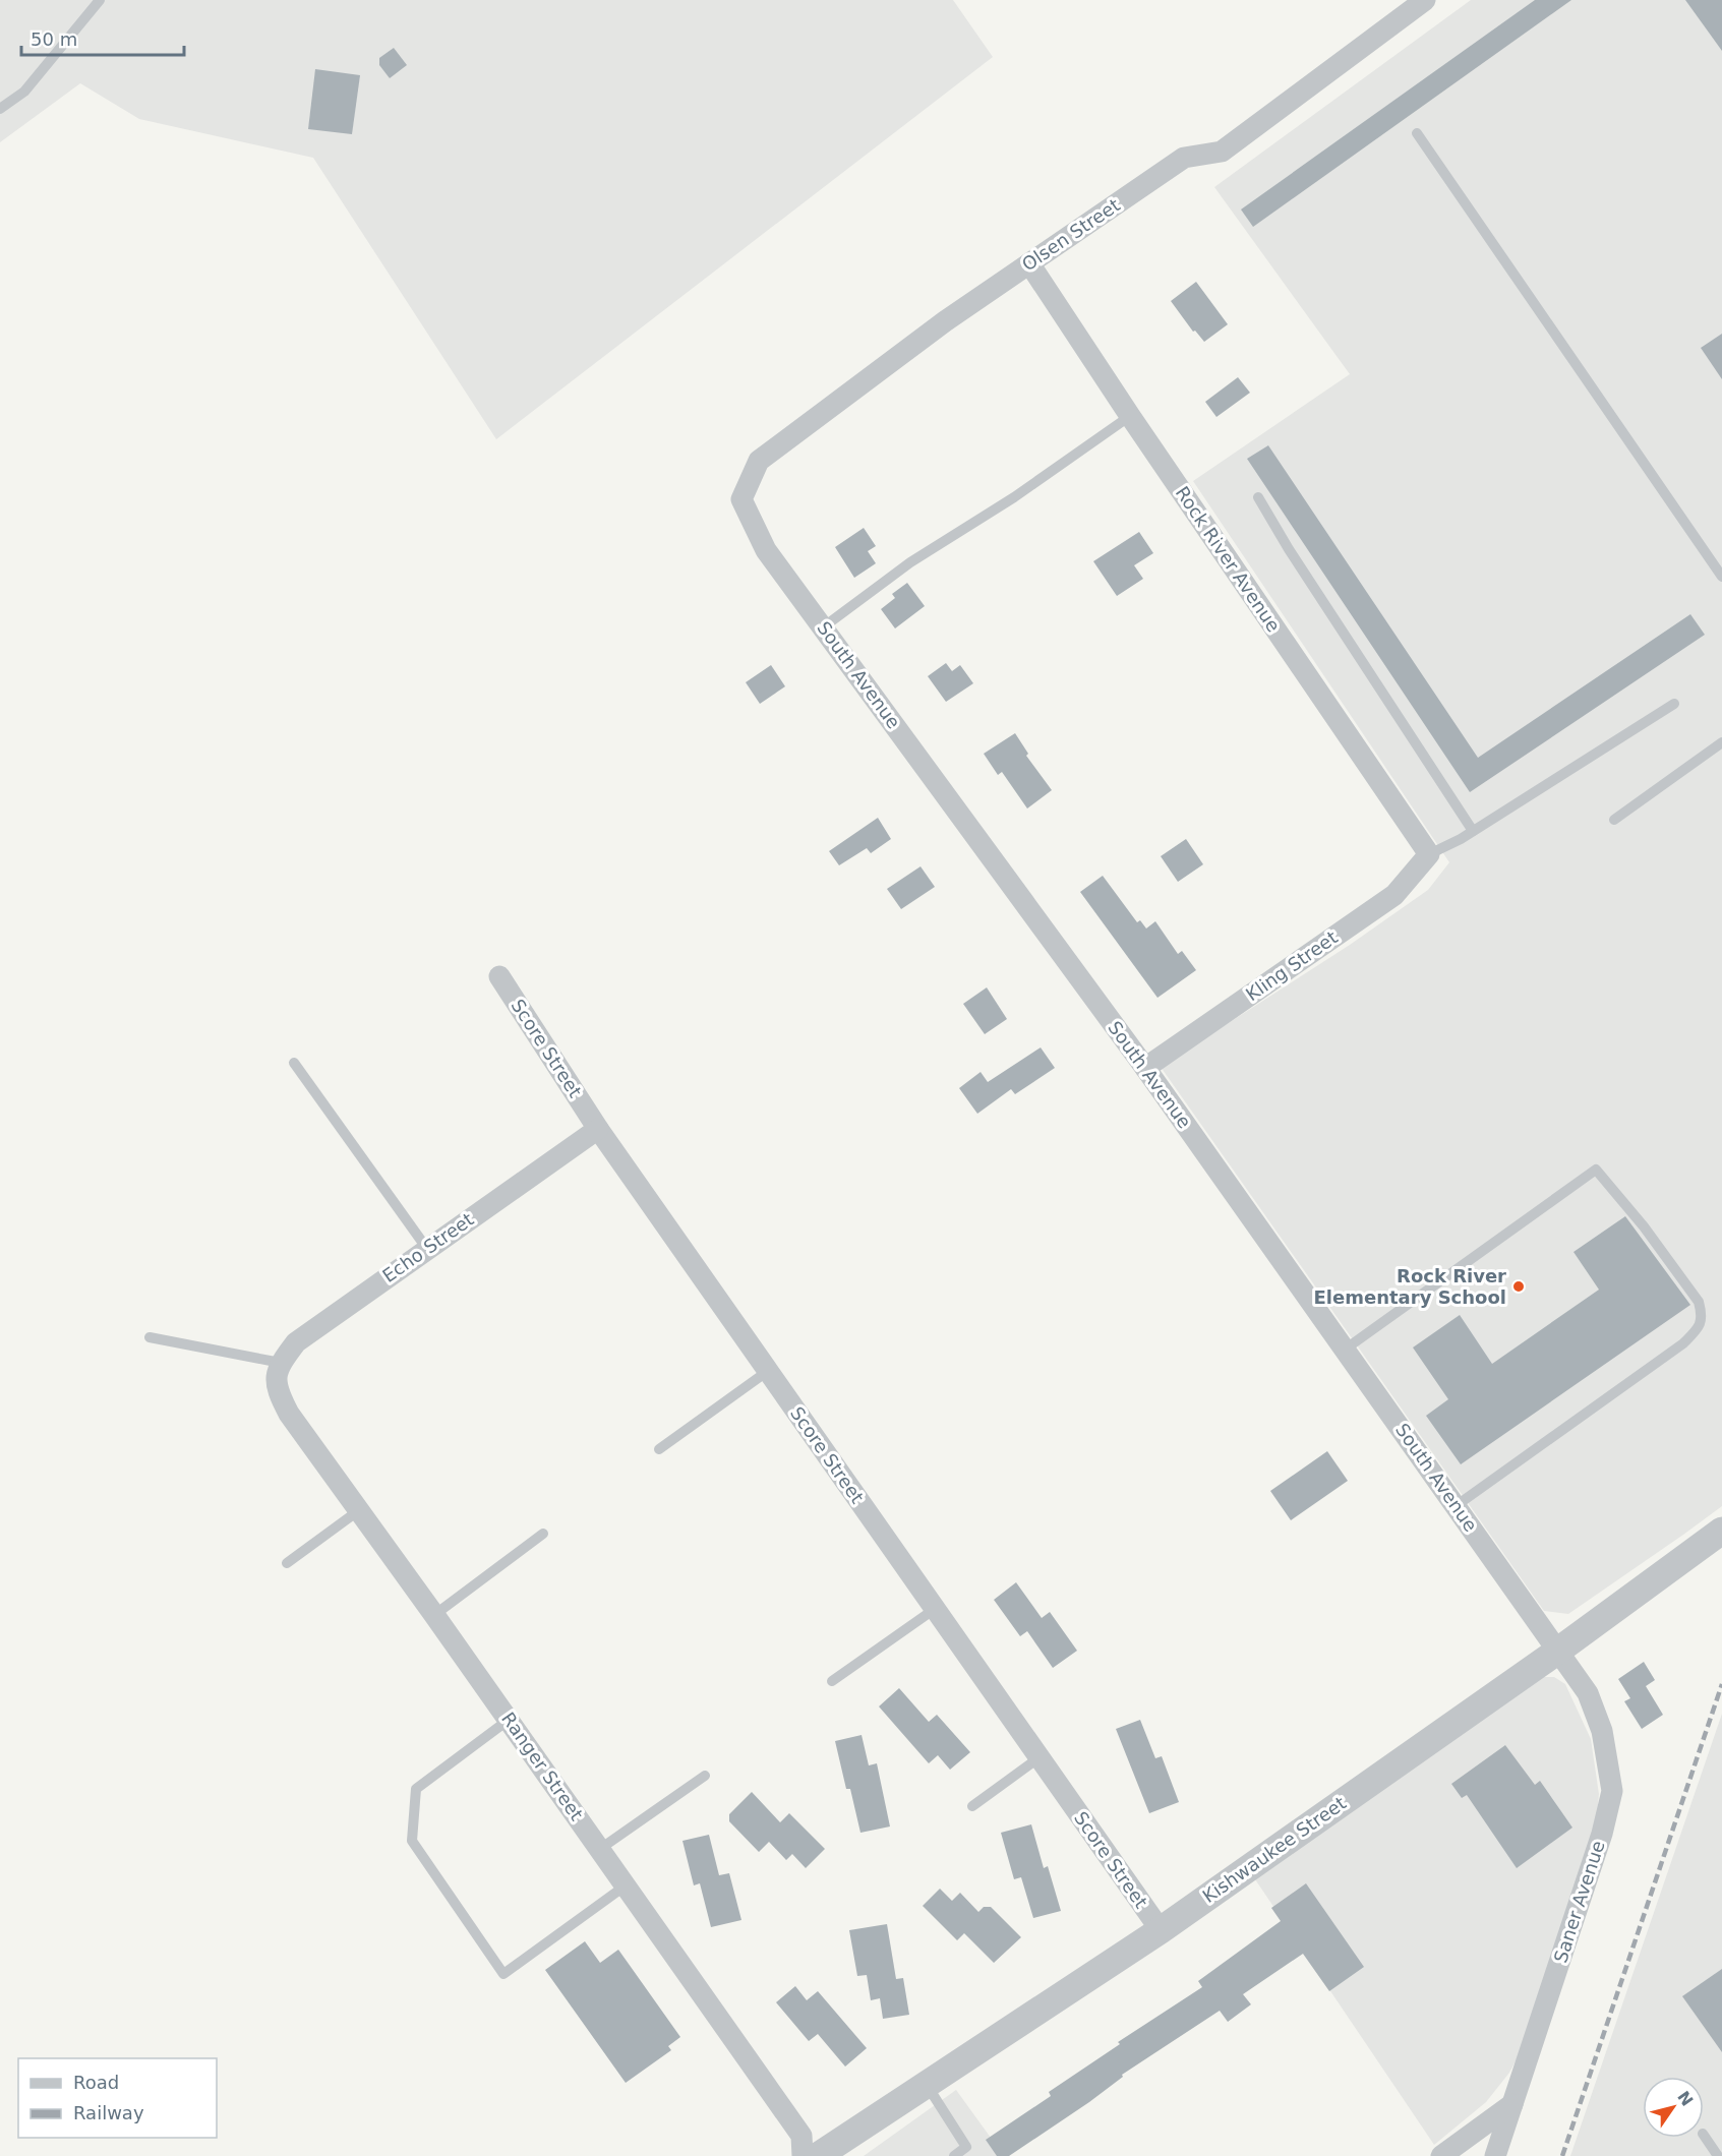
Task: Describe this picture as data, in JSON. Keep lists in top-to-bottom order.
{
  "streets": {
    "street": [
      "Olsen Street",
      "Rock River Avenue",
      "South Avenue",
      "Kling Street",
      "Score Street",
      "Echo Street",
      "Ranger Street",
      "Kishwaukee Street",
      "Saner Avenue"
    ]
  },
  "crossings": [
    ["Olsen Street", "Rock River Avenue"],
    ["Olsen Street", "South Avenue"],
    ["Rock River Avenue", "Kling Street"],
    ["South Avenue", "Kling Street"],
    ["South Avenue", "Kishwaukee Street"],
    ["South Avenue", "Saner Avenue"],
    ["Score Street", "Echo Street"],
    ["Score Street", "Kishwaukee Street"],
    ["Echo Street", "Ranger Street"],
    ["Kishwaukee Street", "Saner Avenue"]
  ],
  "places": ["Rock River Elementary School"],
  "legend": ["Road", "Railway"],
  "scale_bar": "50 m",
  "north": "top right"
}
